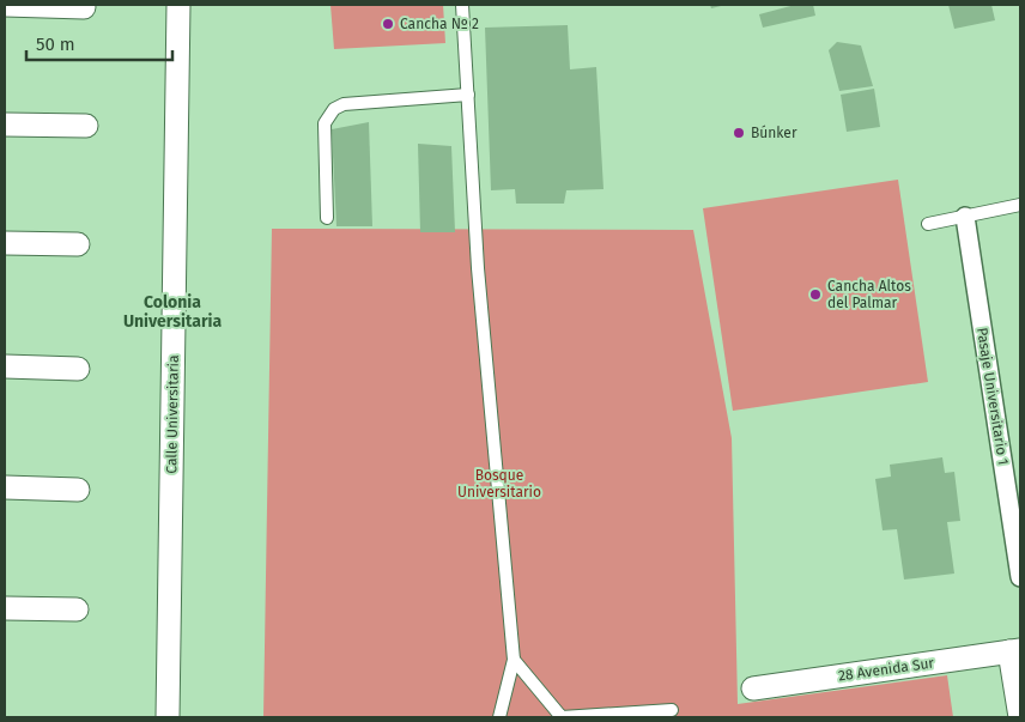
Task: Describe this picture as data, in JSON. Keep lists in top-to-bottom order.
{
  "streets": {
    "street": ["Pasaje Universitario 1", "Calle Universitaria", "28 Avenida Sur"]
  },
  "districts": ["Colonia Universitaria"],
  "parks": ["Bosque Universitario"],
  "places": ["Cancha Nº 2", "Búnker", "Cancha Altos del Palmar"],
  "scale_bar": "50 m"
}
